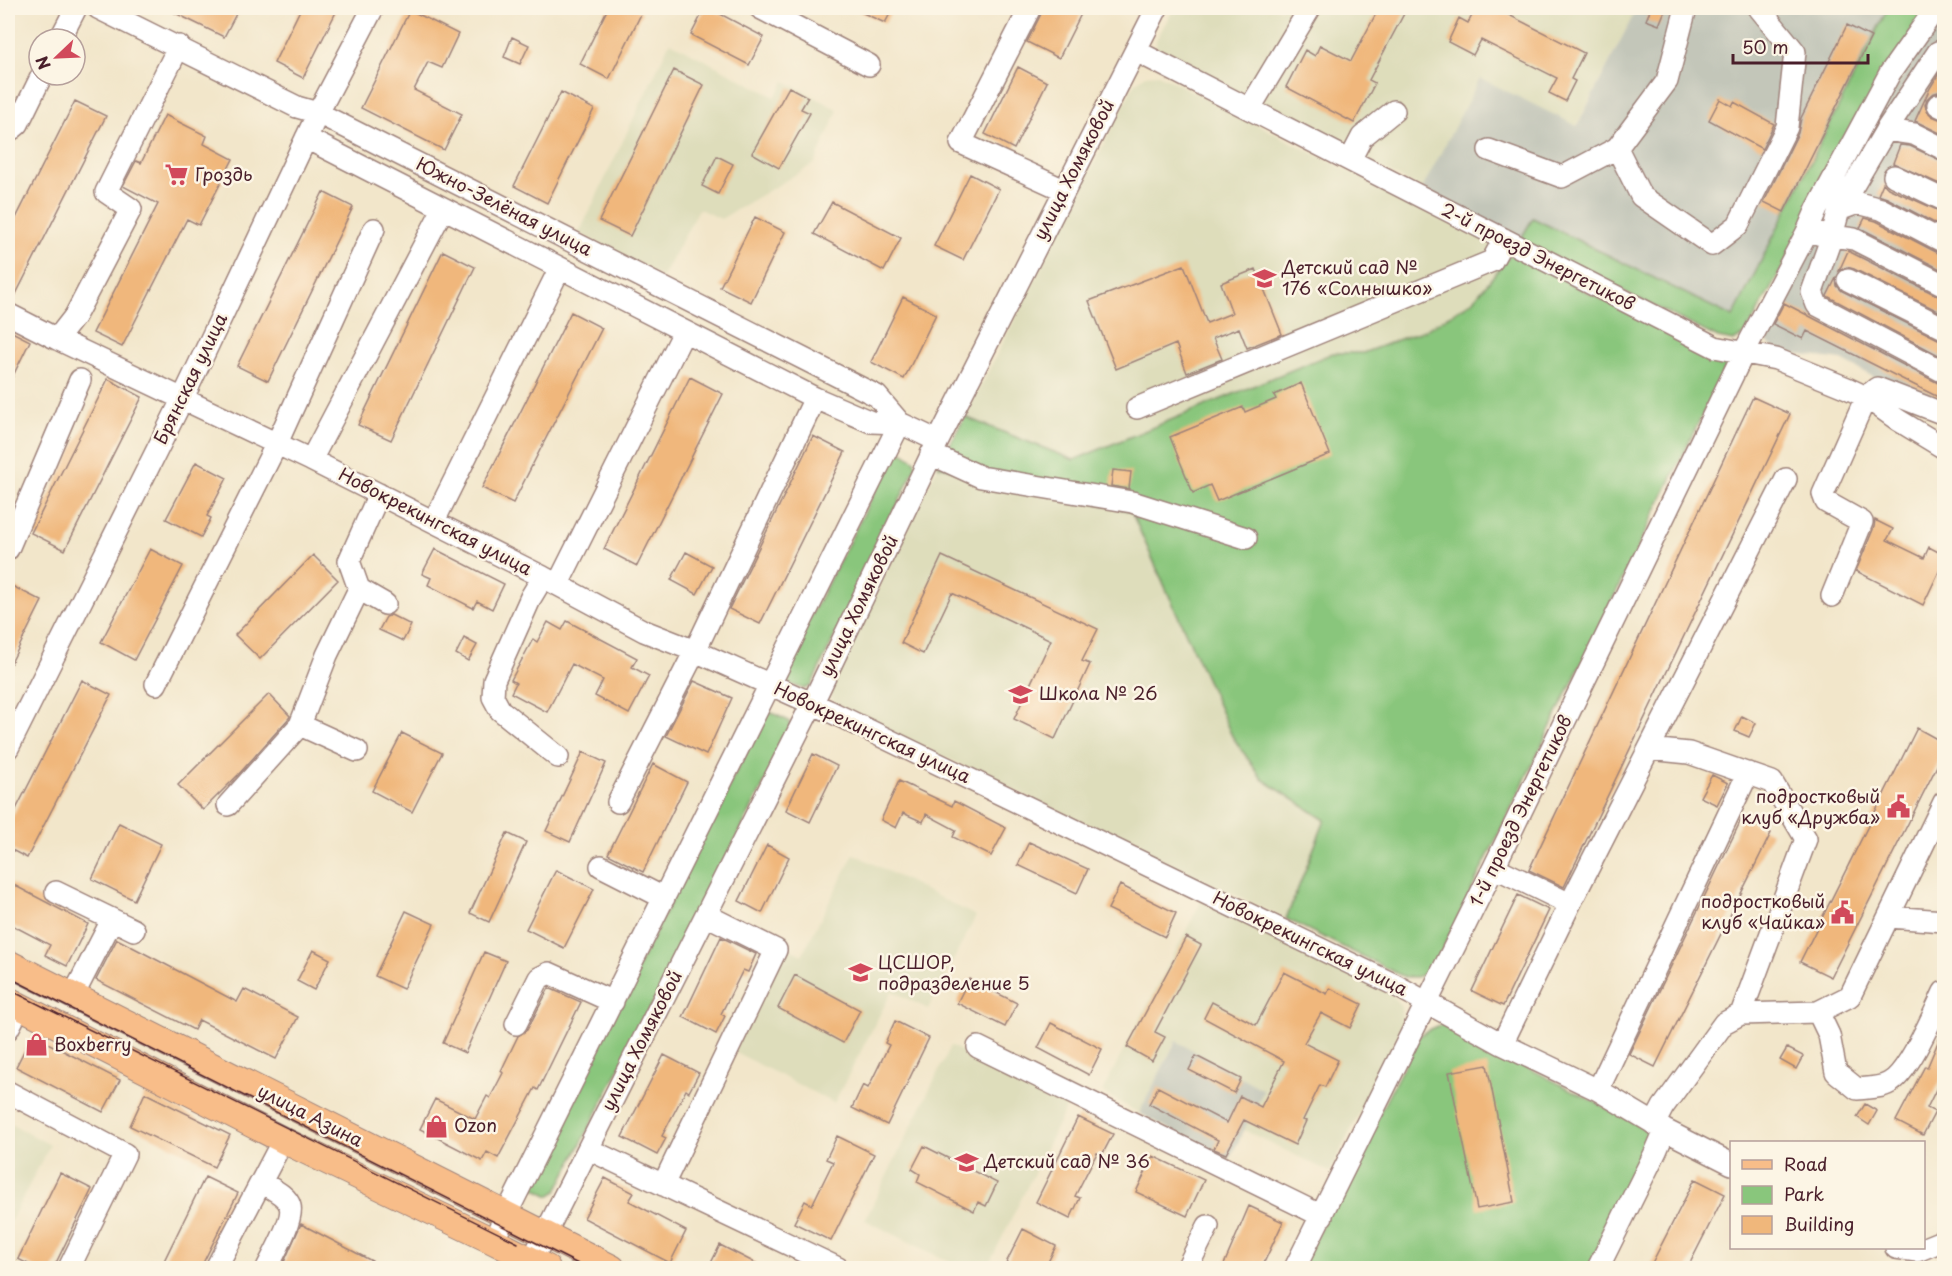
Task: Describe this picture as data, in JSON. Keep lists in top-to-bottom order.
{
  "streets": {
    "main road": ["улица Азина"],
    "street": [
      "улица Хомяковой",
      "Южно-Зелёная улица",
      "2-й проезд Энергетиков",
      "Брянская улица",
      "Новокрекингская улица",
      "1-й проезд Энергетиков"
    ]
  },
  "crossings": [
    ["улица Хомяковой", "Южно-Зелёная улица"],
    ["улица Хомяковой", "2-й проезд Энергетиков"],
    ["улица Хомяковой", "Новокрекингская улица"],
    ["улица Хомяковой", "улица Азина"],
    ["Южно-Зелёная улица", "Брянская улица"],
    ["2-й проезд Энергетиков", "1-й проезд Энергетиков"],
    ["Брянская улица", "Новокрекингская улица"],
    ["Новокрекингская улица", "1-й проезд Энергетиков"]
  ],
  "places": {
    "supermarket": ["Гроздь"],
    "school or university": [
      "Детский сад № 176 «Солнышко»",
      "Школа № 26",
      "ЦСШОР, подразделение 5",
      "Детский сад № 36"
    ],
    "public building": ["подростковый клуб «Дружба»", "подростковый клуб «Чайка»"],
    "shop": ["Boxberry", "Ozon"]
  },
  "legend": ["Road", "Park", "Building"],
  "scale_bar": "50 m",
  "north": "bottom left"
}
